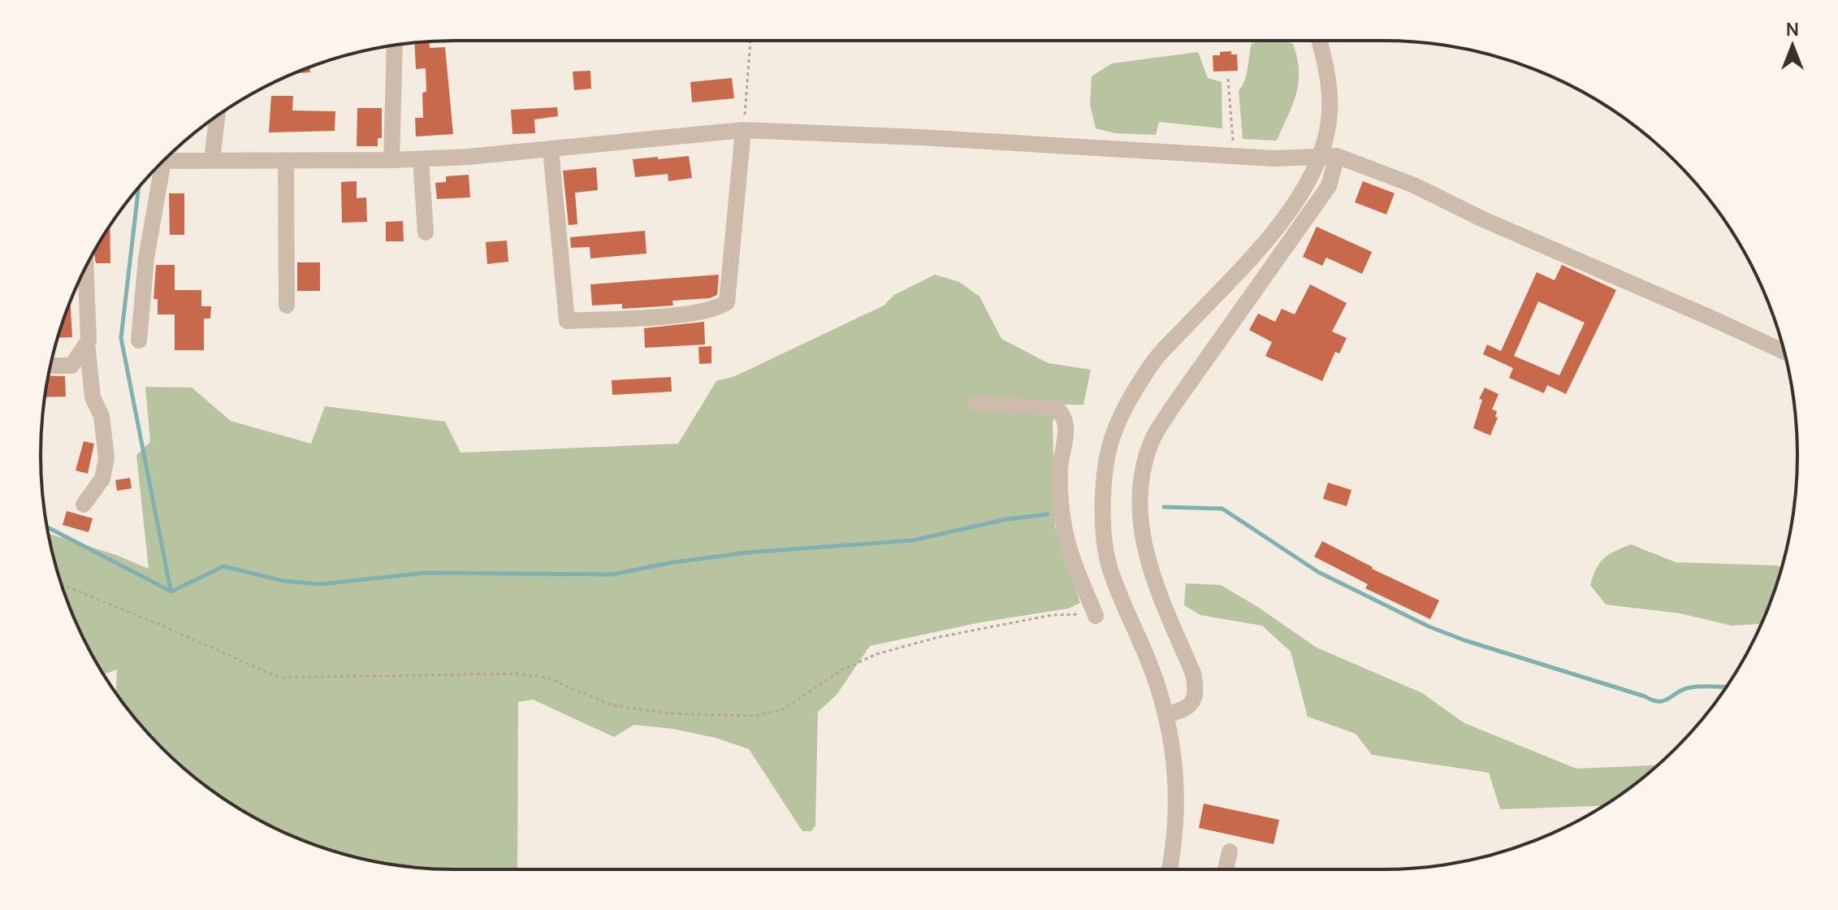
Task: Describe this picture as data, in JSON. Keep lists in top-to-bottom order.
{
  "north": "top"
}
